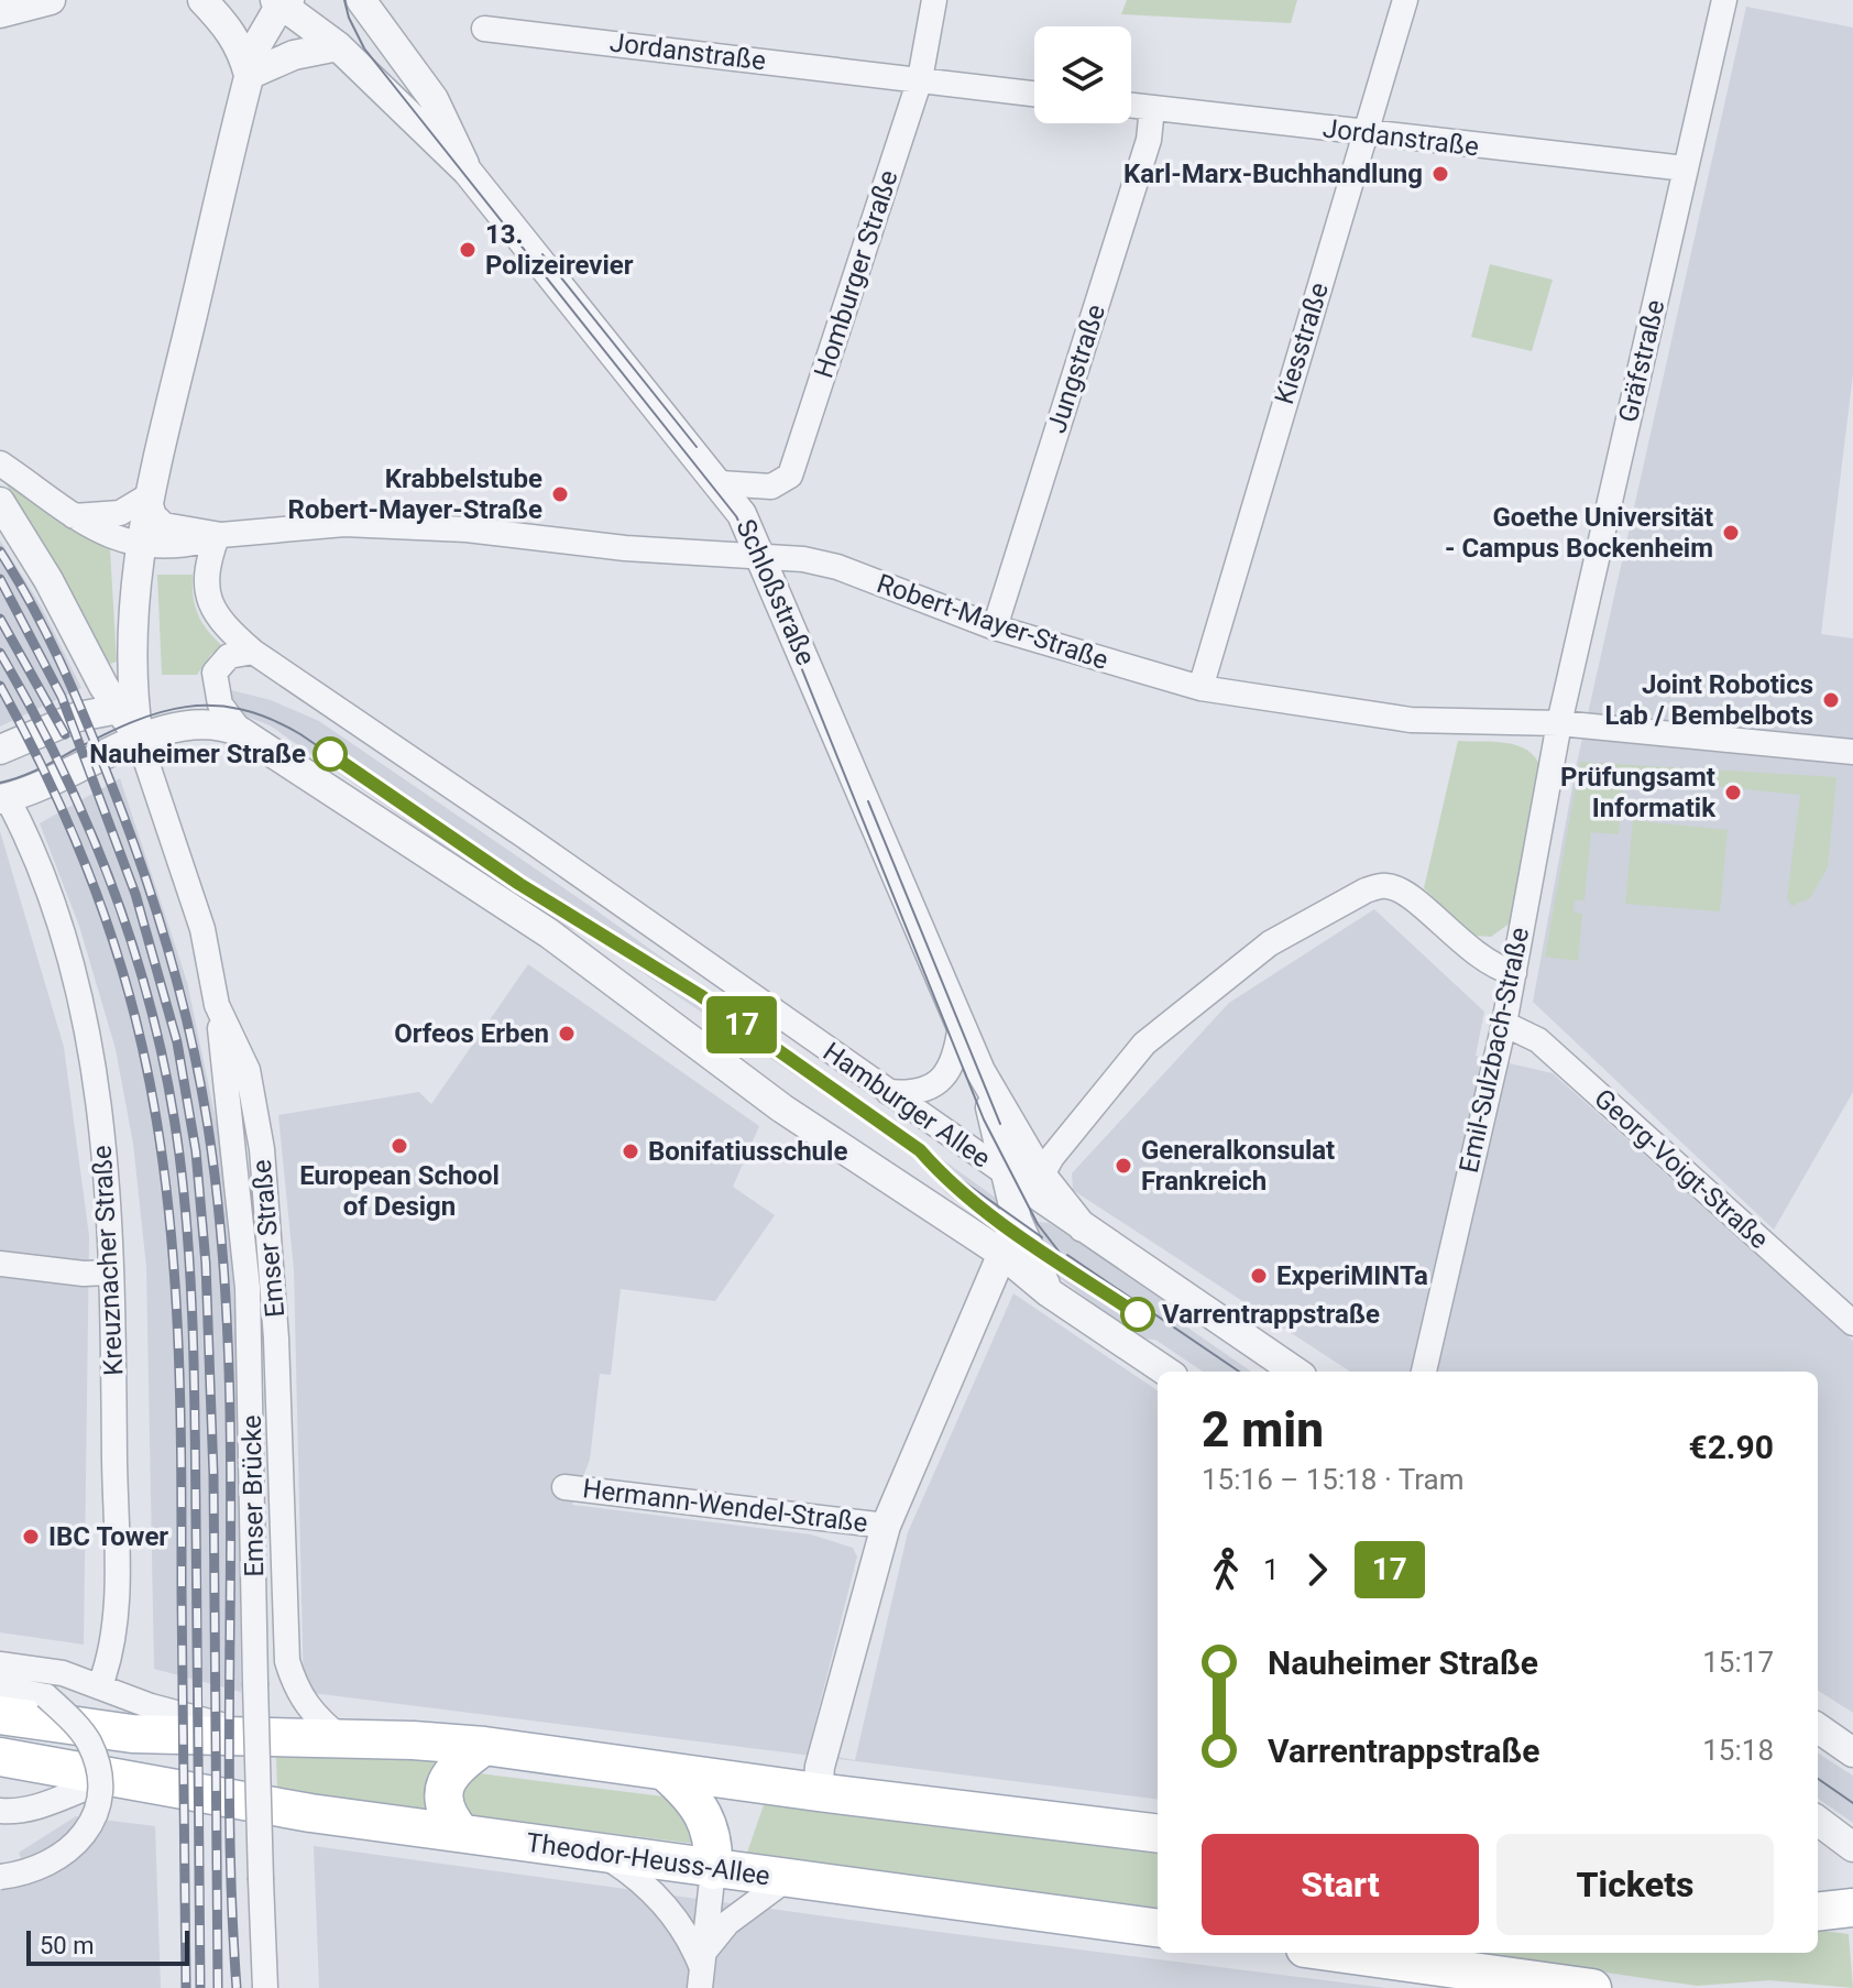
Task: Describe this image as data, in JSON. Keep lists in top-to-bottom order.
{
  "streets": {
    "main road": ["Theodor-Heuss-Allee"],
    "street": [
      "Jordanstraße",
      "Homburger Straße",
      "Kiesstraße",
      "Gräfstraße",
      "Jungstraße",
      "Schloßstraße",
      "Robert-Mayer-Straße",
      "Emil-Sulzbach-Straße",
      "Hamburger Allee",
      "Georg-Voigt-Straße",
      "Emser Straße",
      "Kreuznacher Straße",
      "Emser Brücke",
      "Hermann-Wendel-Straße"
    ]
  },
  "crossings": [
    ["Jordanstraße", "Homburger Straße"],
    ["Jordanstraße", "Kiesstraße"],
    ["Jordanstraße", "Gräfstraße"],
    ["Jordanstraße", "Jungstraße"],
    ["Homburger Straße", "Schloßstraße"],
    ["Kiesstraße", "Robert-Mayer-Straße"],
    ["Gräfstraße", "Robert-Mayer-Straße"],
    ["Gräfstraße", "Emil-Sulzbach-Straße"],
    ["Jungstraße", "Robert-Mayer-Straße"],
    ["Schloßstraße", "Robert-Mayer-Straße"],
    ["Schloßstraße", "Hamburger Allee"],
    ["Robert-Mayer-Straße", "Emil-Sulzbach-Straße"],
    ["Robert-Mayer-Straße", "Hamburger Allee"],
    ["Emil-Sulzbach-Straße", "Georg-Voigt-Straße"],
    ["Emser Straße", "Emser Brücke"]
  ],
  "places": [
    "Karl-Marx-Buchhandlung",
    "13. Polizeirevier",
    "Krabbelstube Robert-Mayer-Straße",
    "Goethe Universität - Campus Bockenheim",
    "Joint Robotics Lab / Bembelbots",
    "Nauheimer Straße",
    "Prüfungsamt Informatik",
    "Orfeos Erben",
    "European School of Design",
    "Bonifatiusschule",
    "Generalkonsulat Frankreich",
    "ExperiMINTa",
    "Varrentrappstraße",
    "IBC Tower"
  ],
  "lines": ["tram line 17"],
  "scale_bar": "50 m",
  "page": {
    "on_map": "17",
    "heading": ["2 min", "15:16 – 15:18 · Tram", "€2.90"],
    "legs": ["1", "17"],
    "list": [
      {
        "name": "Nauheimer Straße",
        "value": "15:17"
      },
      {
        "name": "Varrentrappstraße",
        "value": "15:18"
      }
    ],
    "buttons": ["Start", "Tickets"],
    "scale": "50 m"
  }
}
